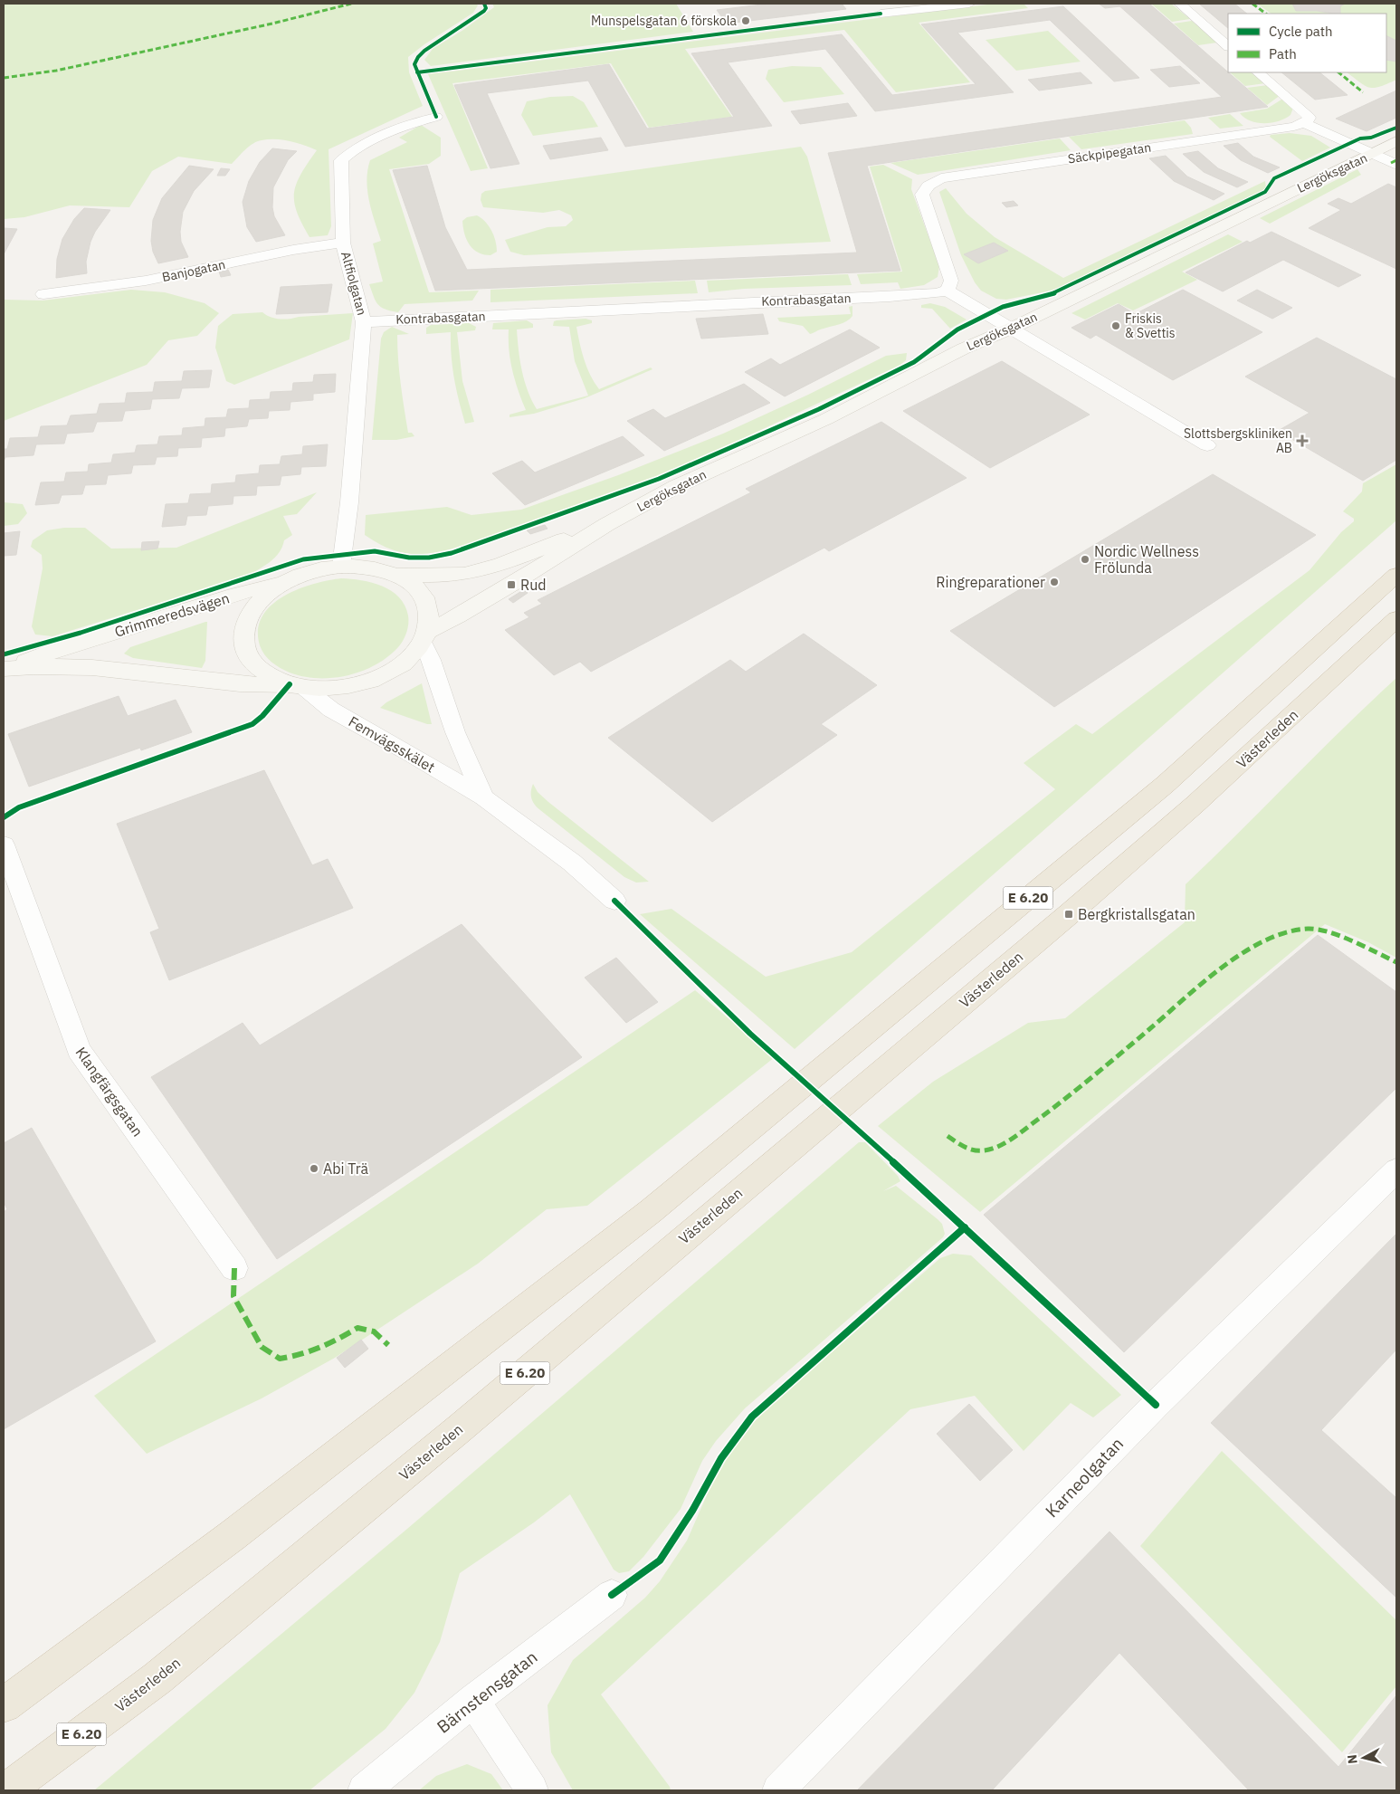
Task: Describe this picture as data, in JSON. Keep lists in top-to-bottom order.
{
  "streets": {
    "highway": ["Västerleden", "E 6.20"],
    "street": [
      "Säckpipegatan",
      "Lergöksgatan",
      "Banjogatan",
      "Altfiolgatan",
      "Kontrabasgatan",
      "Grimmeredsvägen",
      "Femvägsskälet",
      "Klangfärgsgatan",
      "Karneolgatan",
      "Bärnstensgatan"
    ]
  },
  "crossings": [
    ["Säckpipegatan", "Kontrabasgatan"],
    ["Lergöksgatan", "Altfiolgatan"],
    ["Lergöksgatan", "Grimmeredsvägen"],
    ["Lergöksgatan", "Femvägsskälet"],
    ["Banjogatan", "Altfiolgatan"],
    ["Altfiolgatan", "Kontrabasgatan"],
    ["Altfiolgatan", "Grimmeredsvägen"],
    ["Altfiolgatan", "Femvägsskälet"],
    ["Grimmeredsvägen", "Femvägsskälet"]
  ],
  "places": {
    "other": [
      "Munspelsgatan 6 förskola",
      "Friskis & Svettis",
      "Nordic Wellness Frölunda",
      "Ringreparationer",
      "Abi Trä"
    ],
    "health": ["Slottsbergskliniken AB"],
    "transit": ["Rud", "Bergkristallsgatan"]
  },
  "legend": ["Cycle path", "Path"],
  "north": "left"
}
